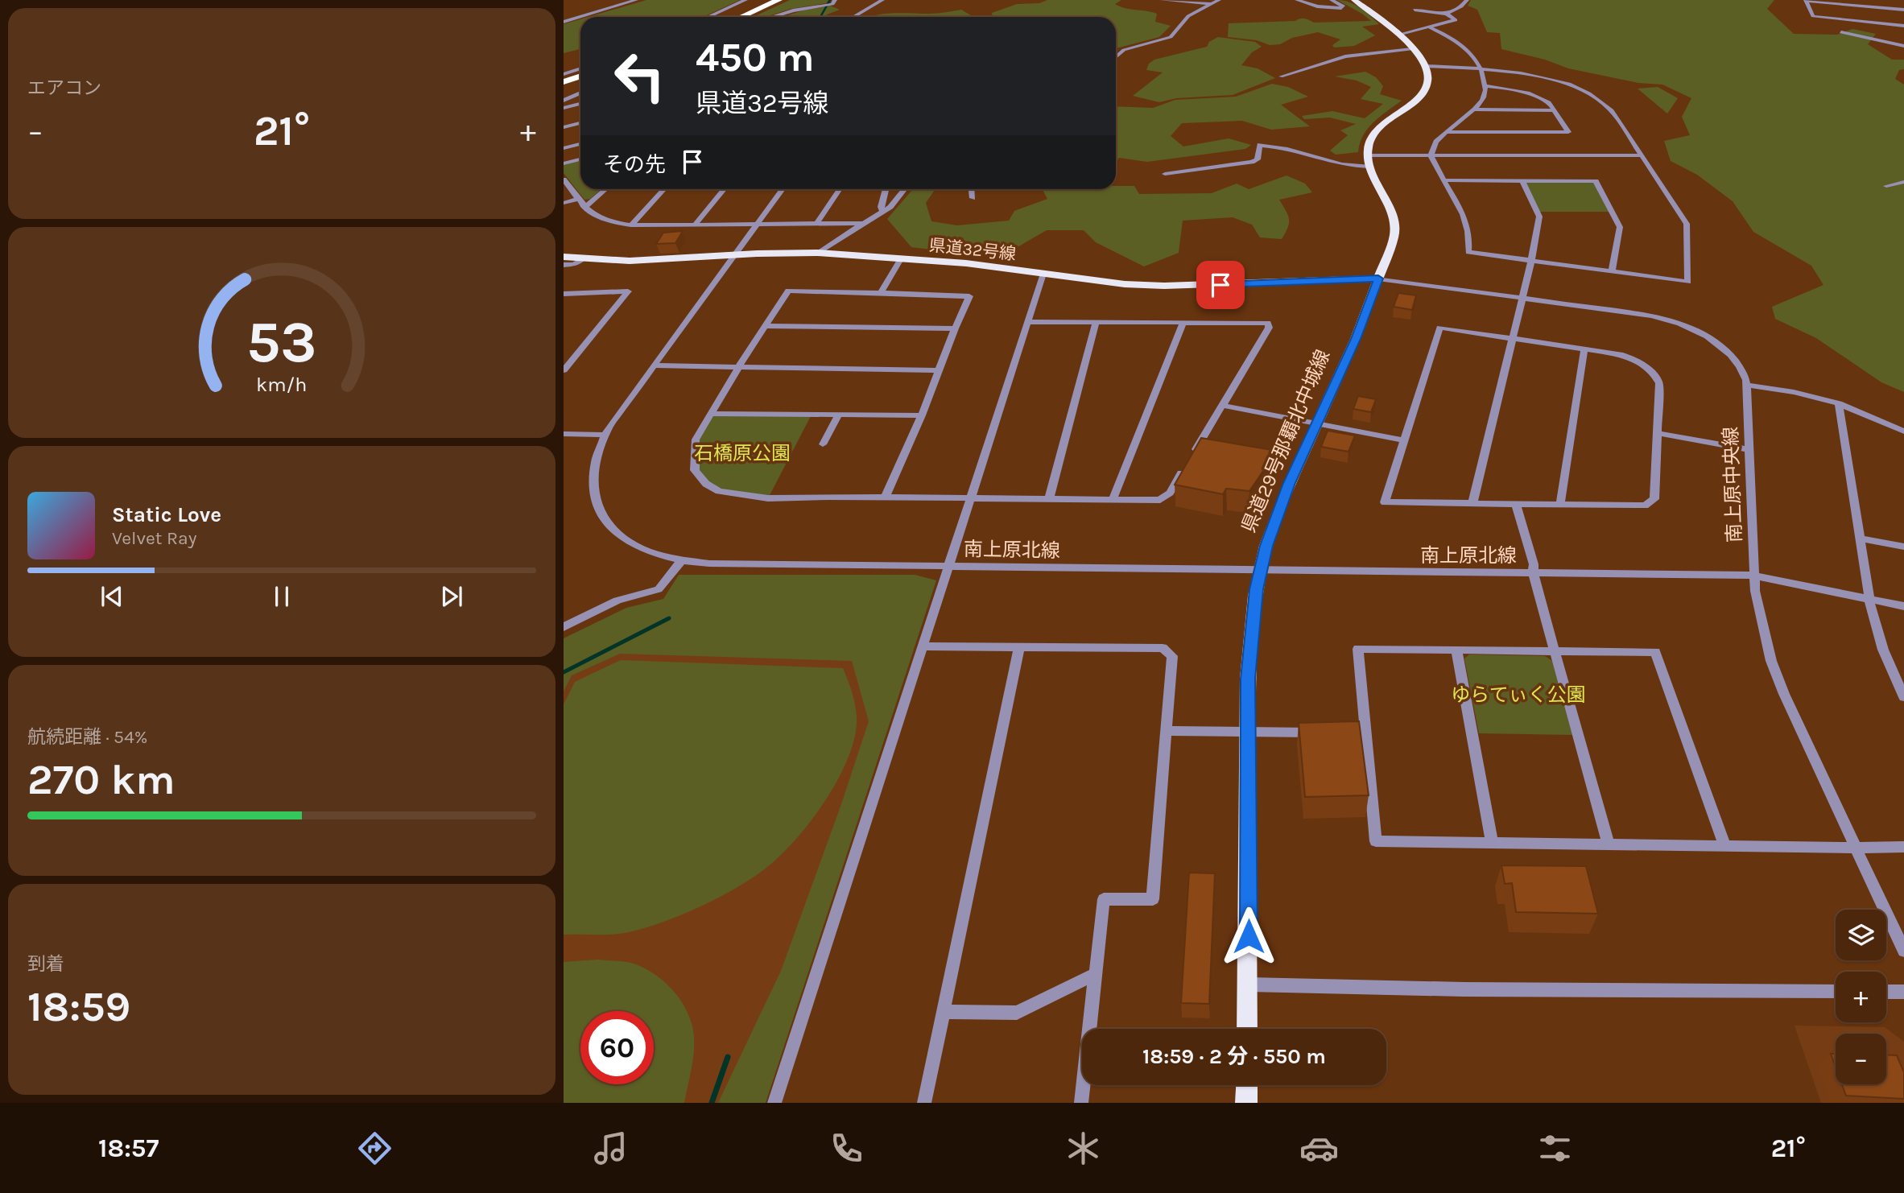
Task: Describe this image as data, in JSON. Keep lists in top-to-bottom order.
{
  "streets": {
    "main road": ["県道32号線", "県道29号那覇北中城線"],
    "street": ["南上原中央線", "南上原北線"]
  },
  "crossings": [
    ["県道32号線", "県道29号那覇北中城線"],
    ["県道32号線", "南上原中央線"],
    ["県道32号線", "南上原北線"],
    ["県道29号那覇北中城線", "南上原中央線"],
    ["県道29号那覇北中城線", "南上原北線"],
    ["南上原中央線", "南上原北線"]
  ],
  "parks": ["石橋原公園", "ゆらてぃく公園"],
  "page": {
    "tile": [
      "エアコン",
      ["航続距離 · 54%", "270 km"],
      ["到着", "18:59"]
    ],
    "turn": ["450 m", "県道32号線"],
    "heat": ["−", "21°", "+"],
    "then": "その先",
    "song": ["Static Love", "Velvet Ray"],
    "map_buttons": ["+", "−"],
    "limit": "60",
    "trip": "18:59 · 2 分 · 550 m",
    "tabs": ["18:57", "21°"],
    "gauge": ["53", "km/h"]
  }
}
